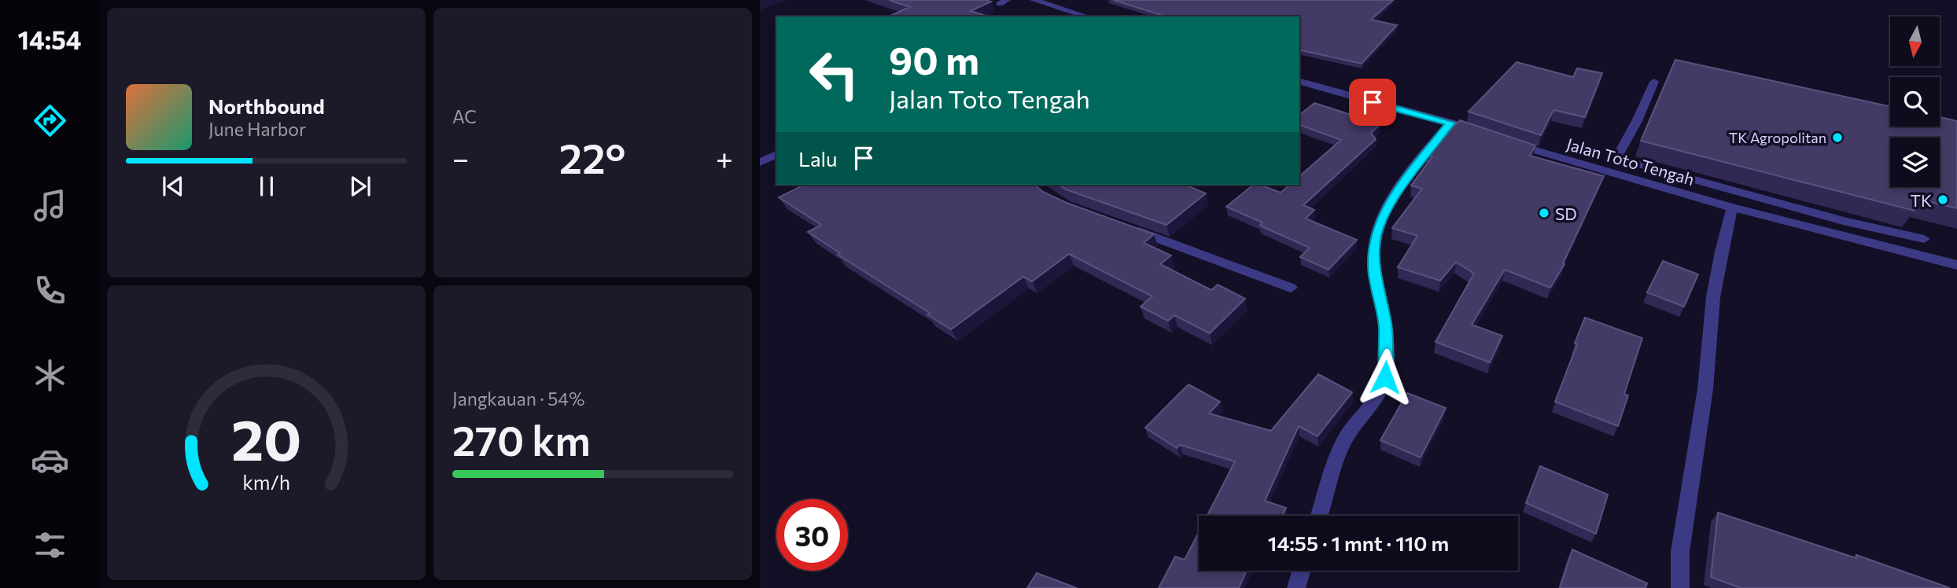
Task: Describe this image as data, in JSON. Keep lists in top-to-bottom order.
{
  "streets": {
    "street": ["Jalan Toto Tengah"]
  },
  "places": ["TK Agropolitan", "TK", "SD"],
  "north": "bottom",
  "page": {
    "tabs": "14:54",
    "tile": [
      "AC",
      ["Jangkauan · 54%", "270 km"]
    ],
    "turn": ["90 m", "Jalan Toto Tengah"],
    "song": ["Northbound", "June Harbor"],
    "then": "Lalu",
    "heat": ["−", "22°", "+"],
    "limit": "30",
    "trip": "14:55 · 1 mnt · 110 m",
    "gauge": ["20", "km/h"]
  }
}
